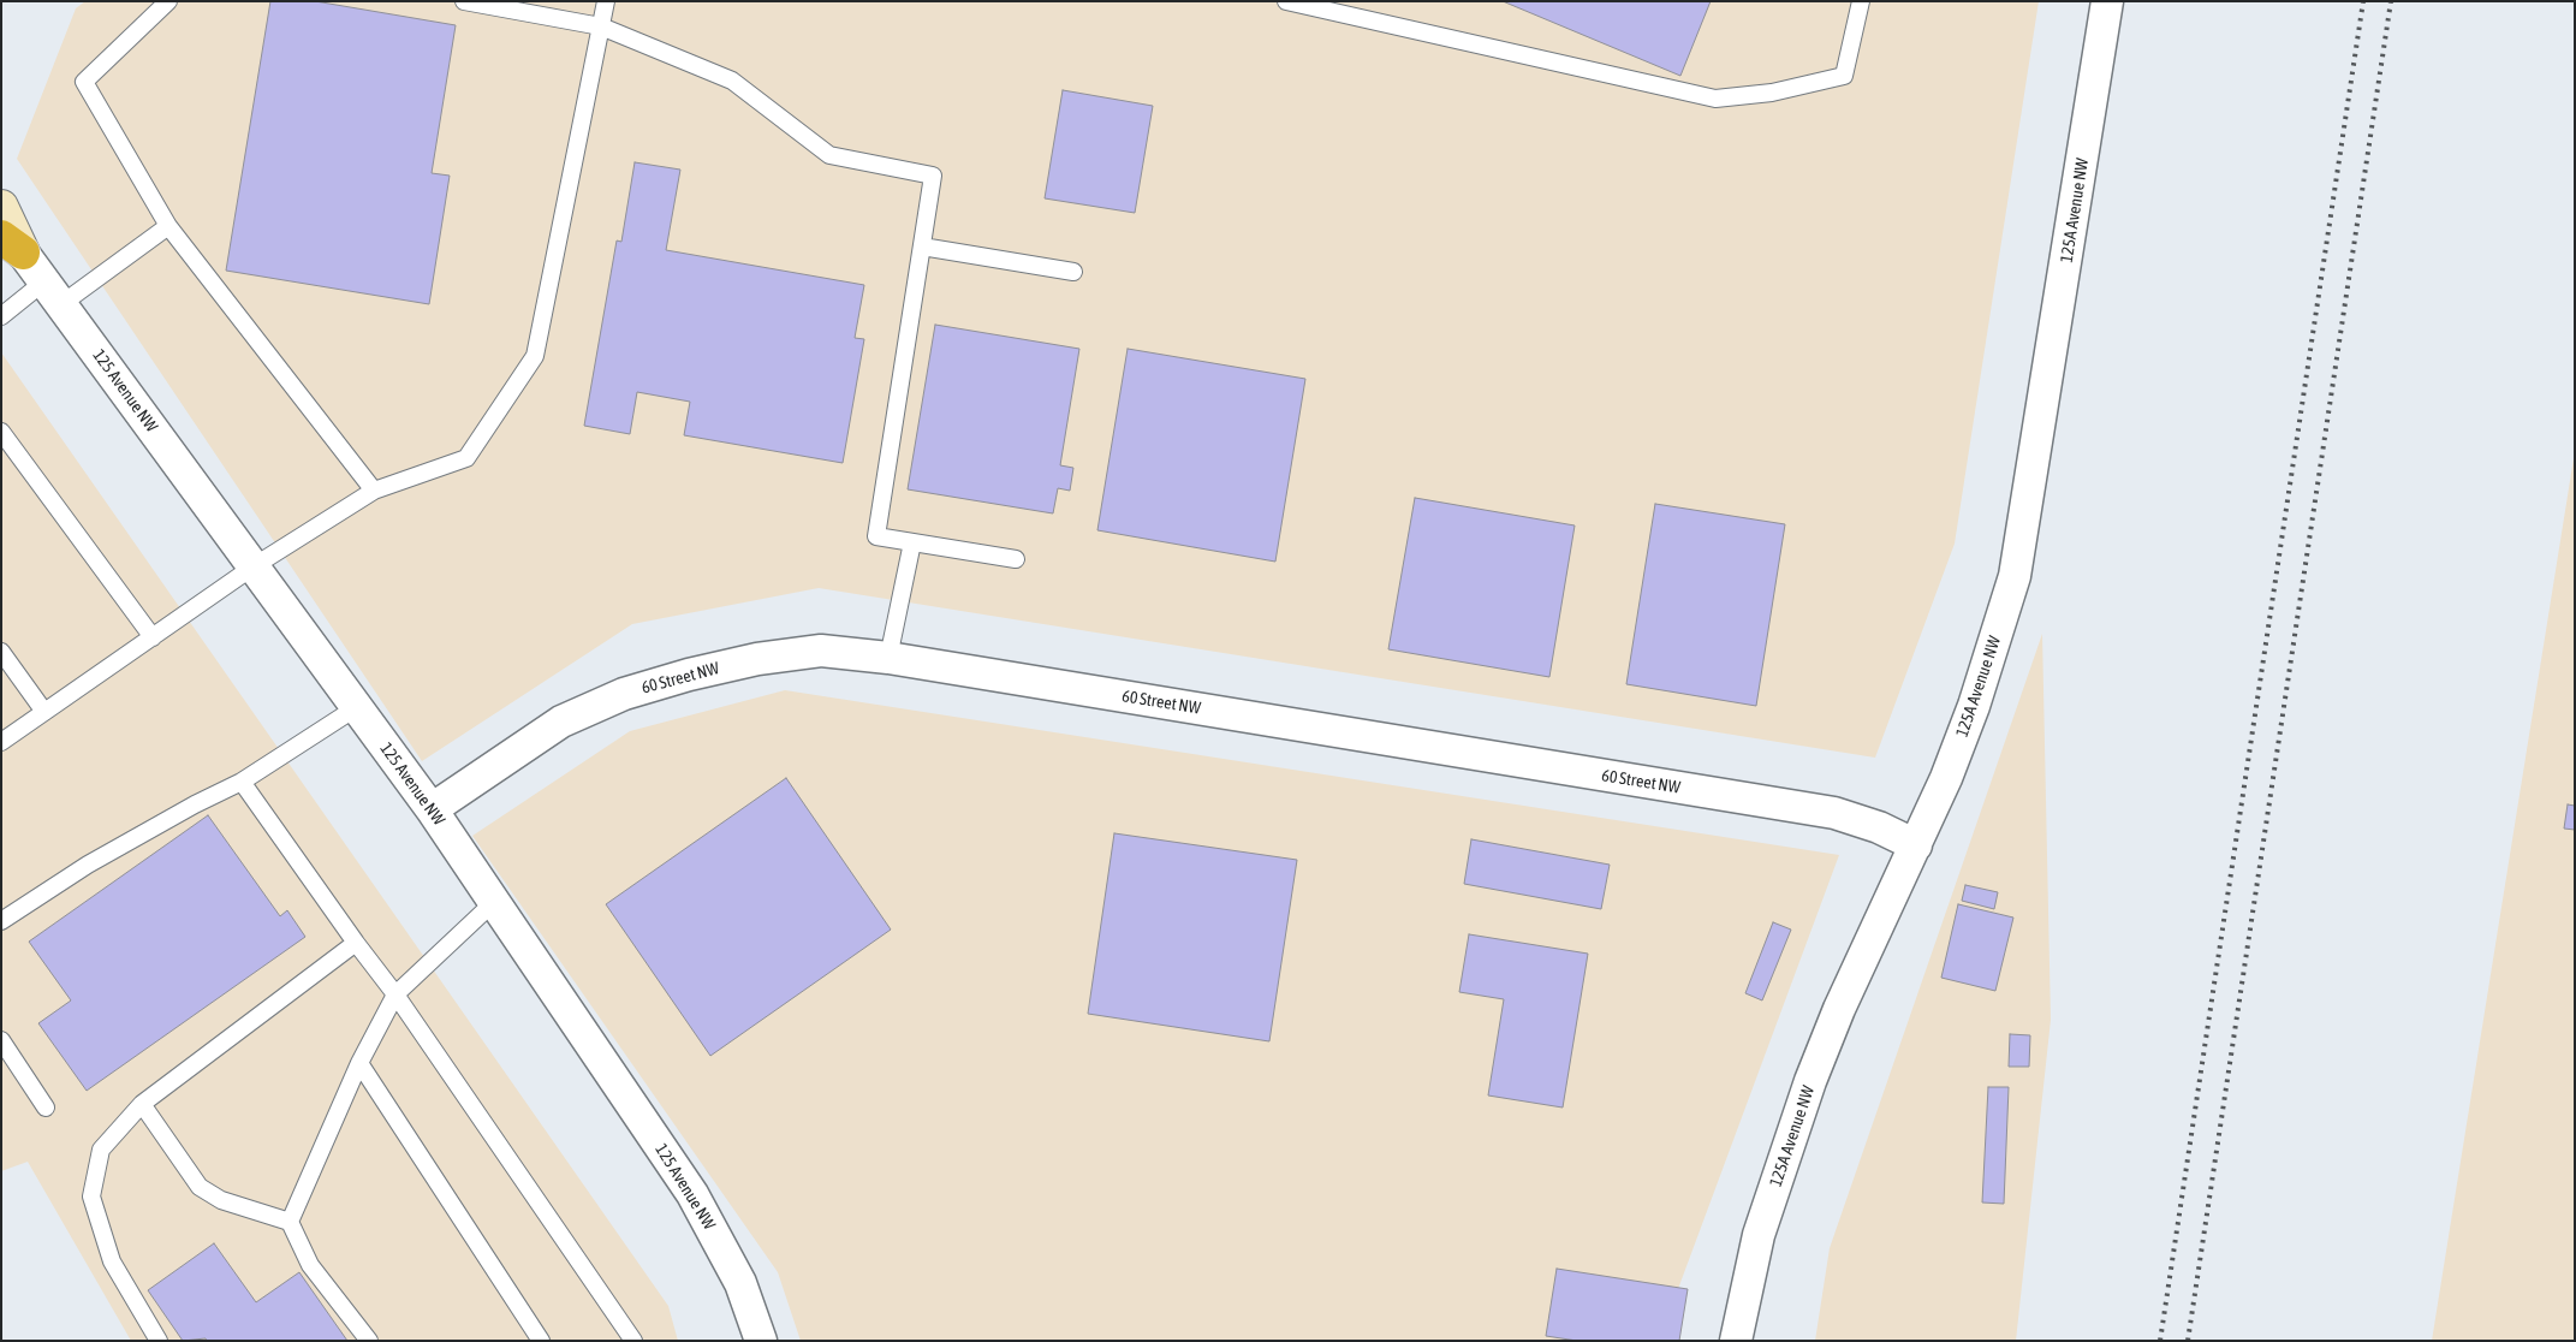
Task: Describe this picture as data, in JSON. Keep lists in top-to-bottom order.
{
  "streets": {
    "street": ["125A Avenue NW", "125 Avenue NW", "60 Street NW"]
  },
  "crossings": [
    ["125A Avenue NW", "60 Street NW"],
    ["125 Avenue NW", "60 Street NW"]
  ]
}
